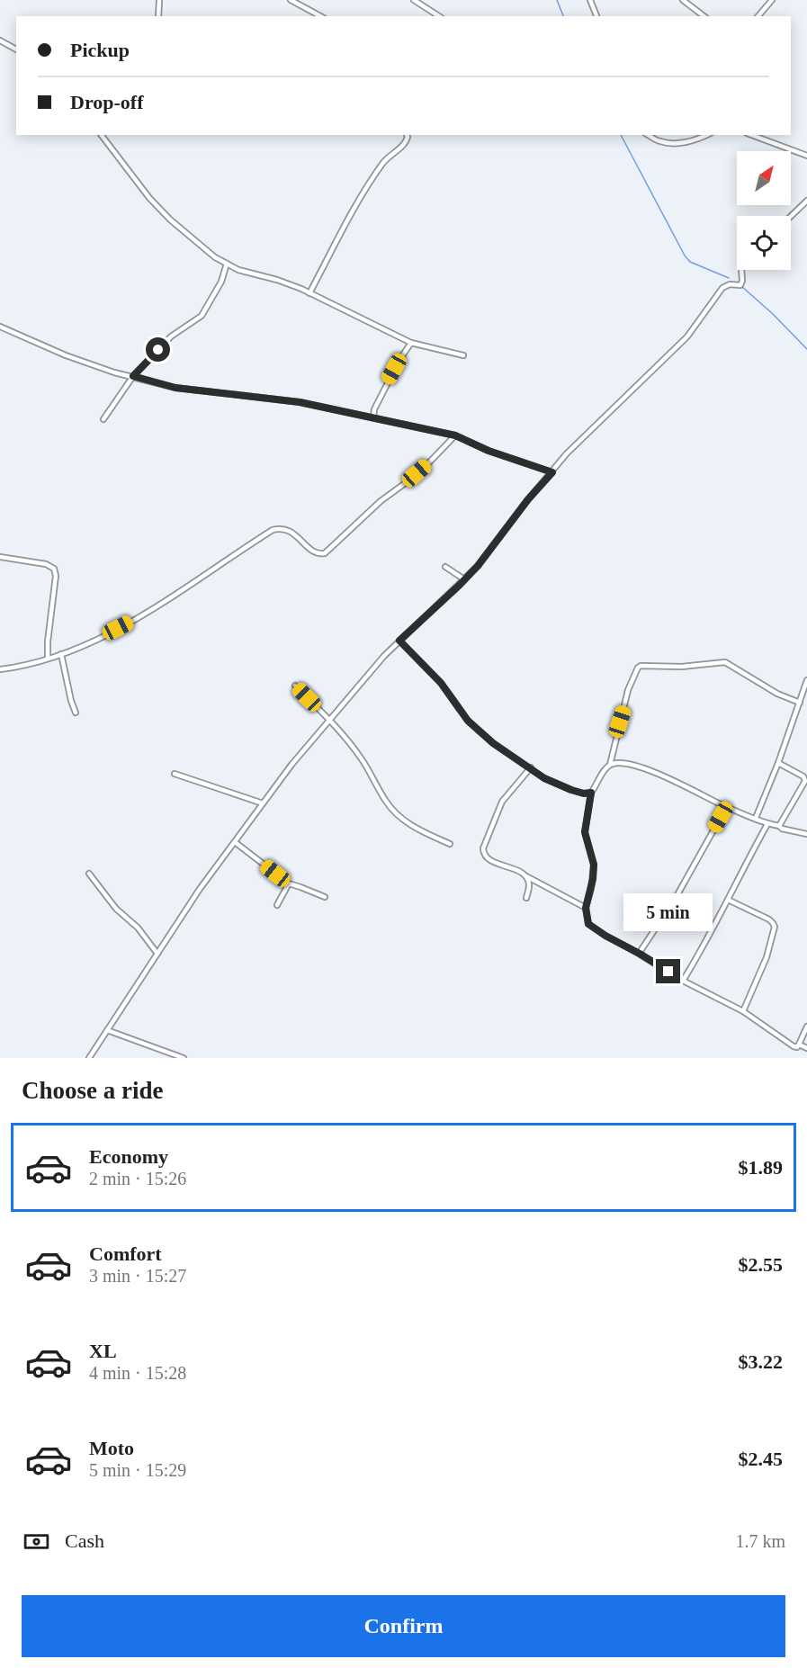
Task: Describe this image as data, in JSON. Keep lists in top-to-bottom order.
{
  "north": "top right",
  "page": {
    "banner": ["Pickup", "Drop-off"],
    "bubble": "5 min",
    "heading": "Choose a ride",
    "list": [
      {
        "name": "Economy",
        "note": "2 min · 15:26",
        "value": "$1.89"
      },
      {
        "name": "Comfort",
        "note": "3 min · 15:27",
        "value": "$2.55"
      },
      {
        "name": "XL",
        "note": "4 min · 15:28",
        "value": "$3.22"
      },
      {
        "name": "Moto",
        "note": "5 min · 15:29",
        "value": "$2.45"
      }
    ],
    "pay": ["Cash", "1.7 km"],
    "buttons": "Confirm"
  }
}
